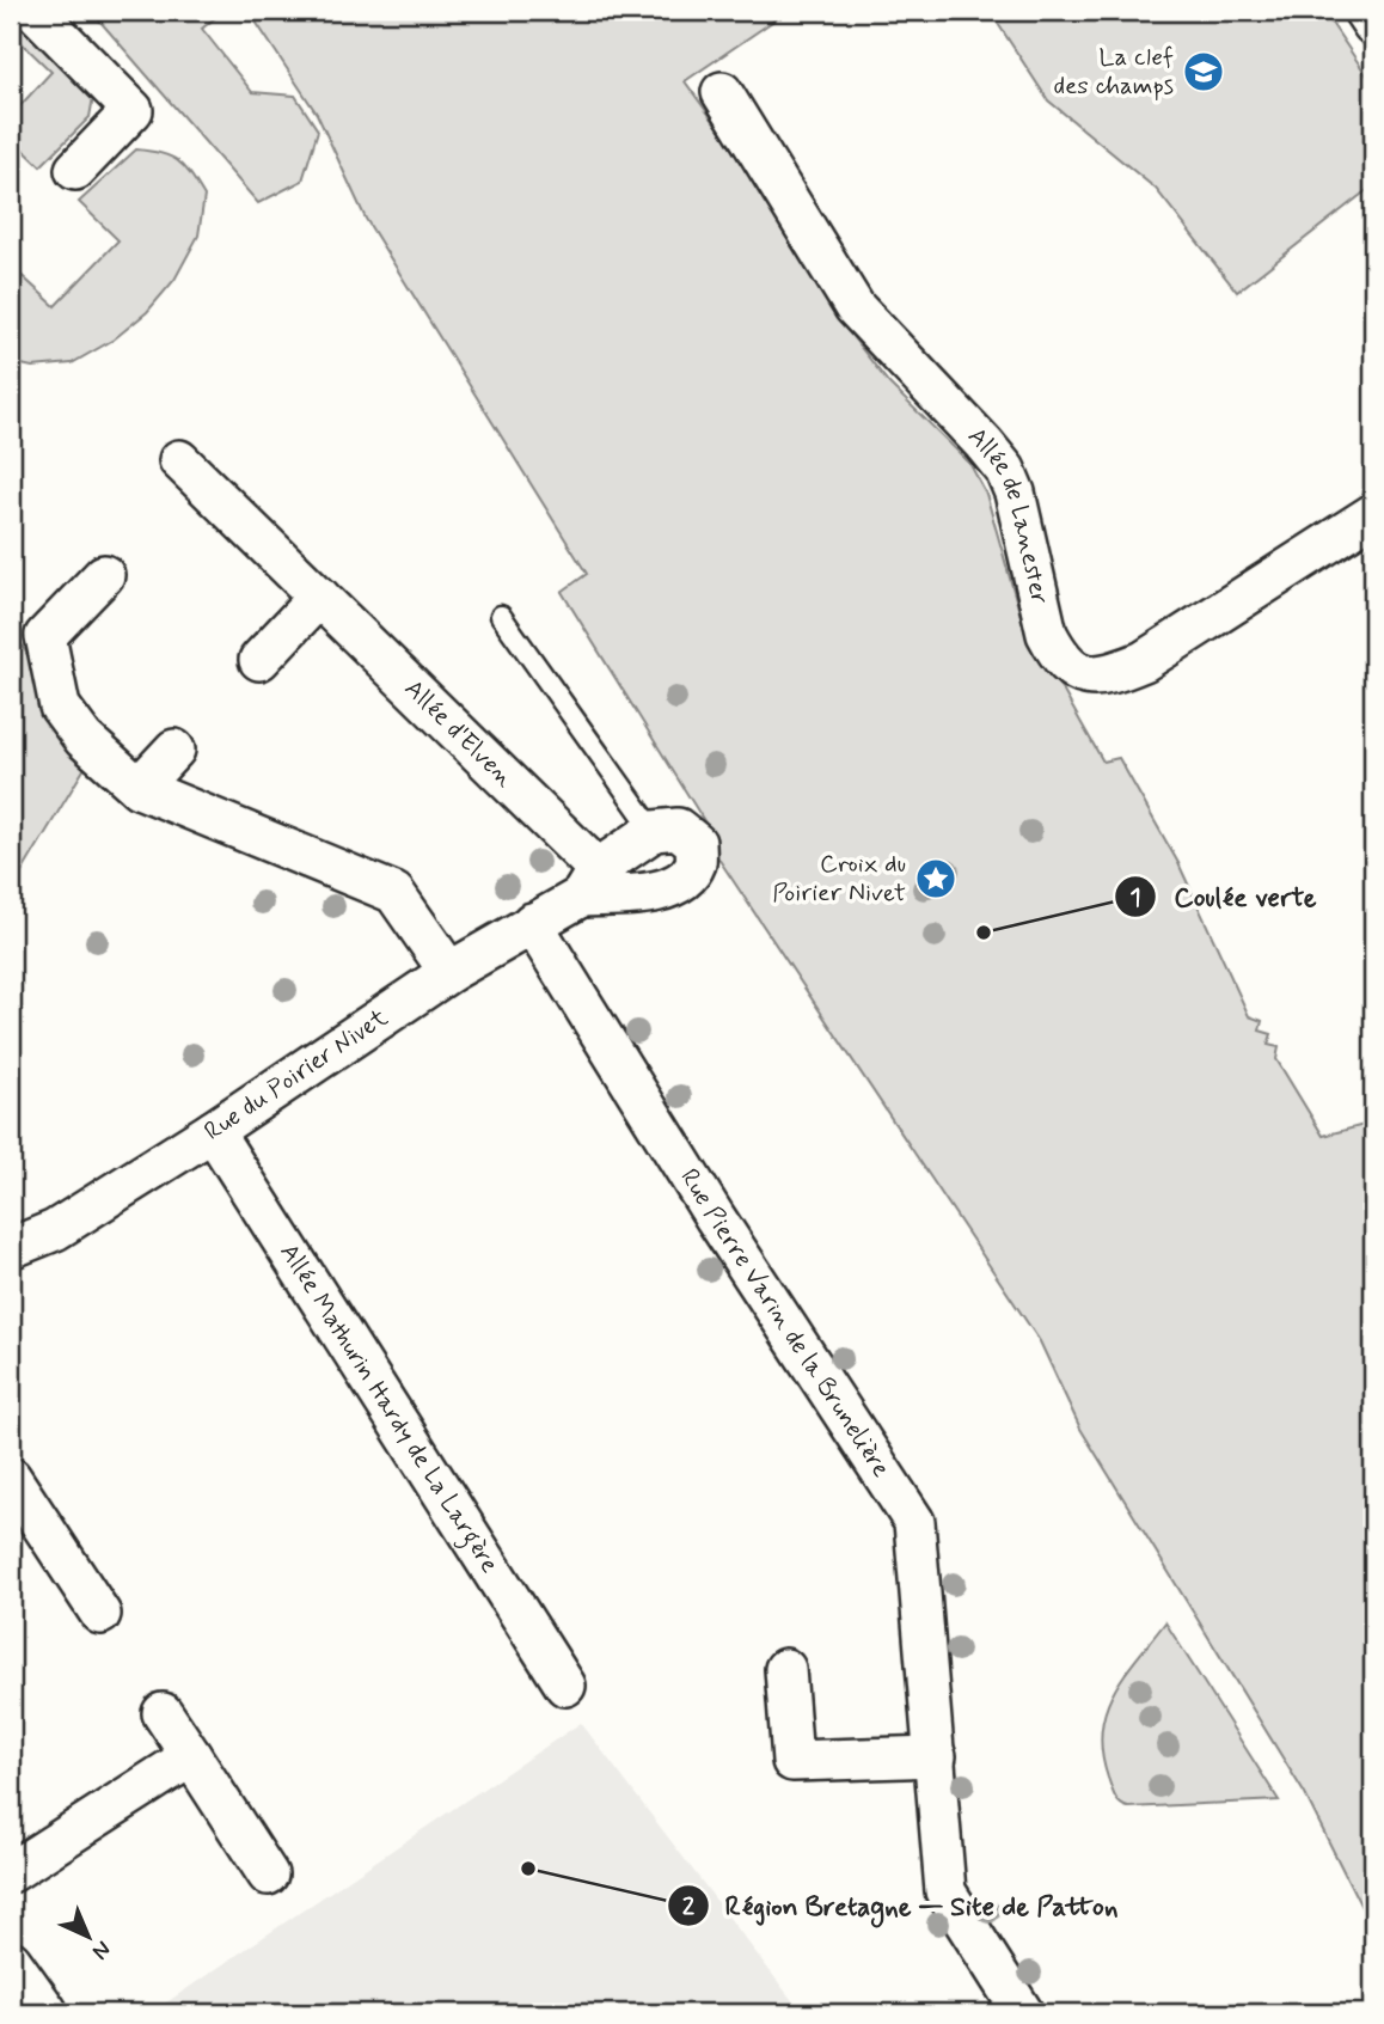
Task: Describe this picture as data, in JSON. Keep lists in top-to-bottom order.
{
  "streets": {
    "street": [
      "Allée de Lanester",
      "Allée d'Elven",
      "Rue du Poirier Nivet",
      "Rue Pierre Varin de la Brunelière",
      "Allée Mathurin Hardy de La Largère"
    ]
  },
  "crossings": [
    ["Allée d'Elven", "Rue du Poirier Nivet"],
    ["Rue du Poirier Nivet", "Rue Pierre Varin de la Brunelière"],
    ["Rue du Poirier Nivet", "Allée Mathurin Hardy de La Largère"]
  ],
  "places": {
    "school or university": ["La clef des champs"],
    "place": ["Croix du Poirier Nivet"],
    "other": ["Coulée verte", "Région Bretagne — Site de Patton"]
  },
  "north": "bottom right"
}
